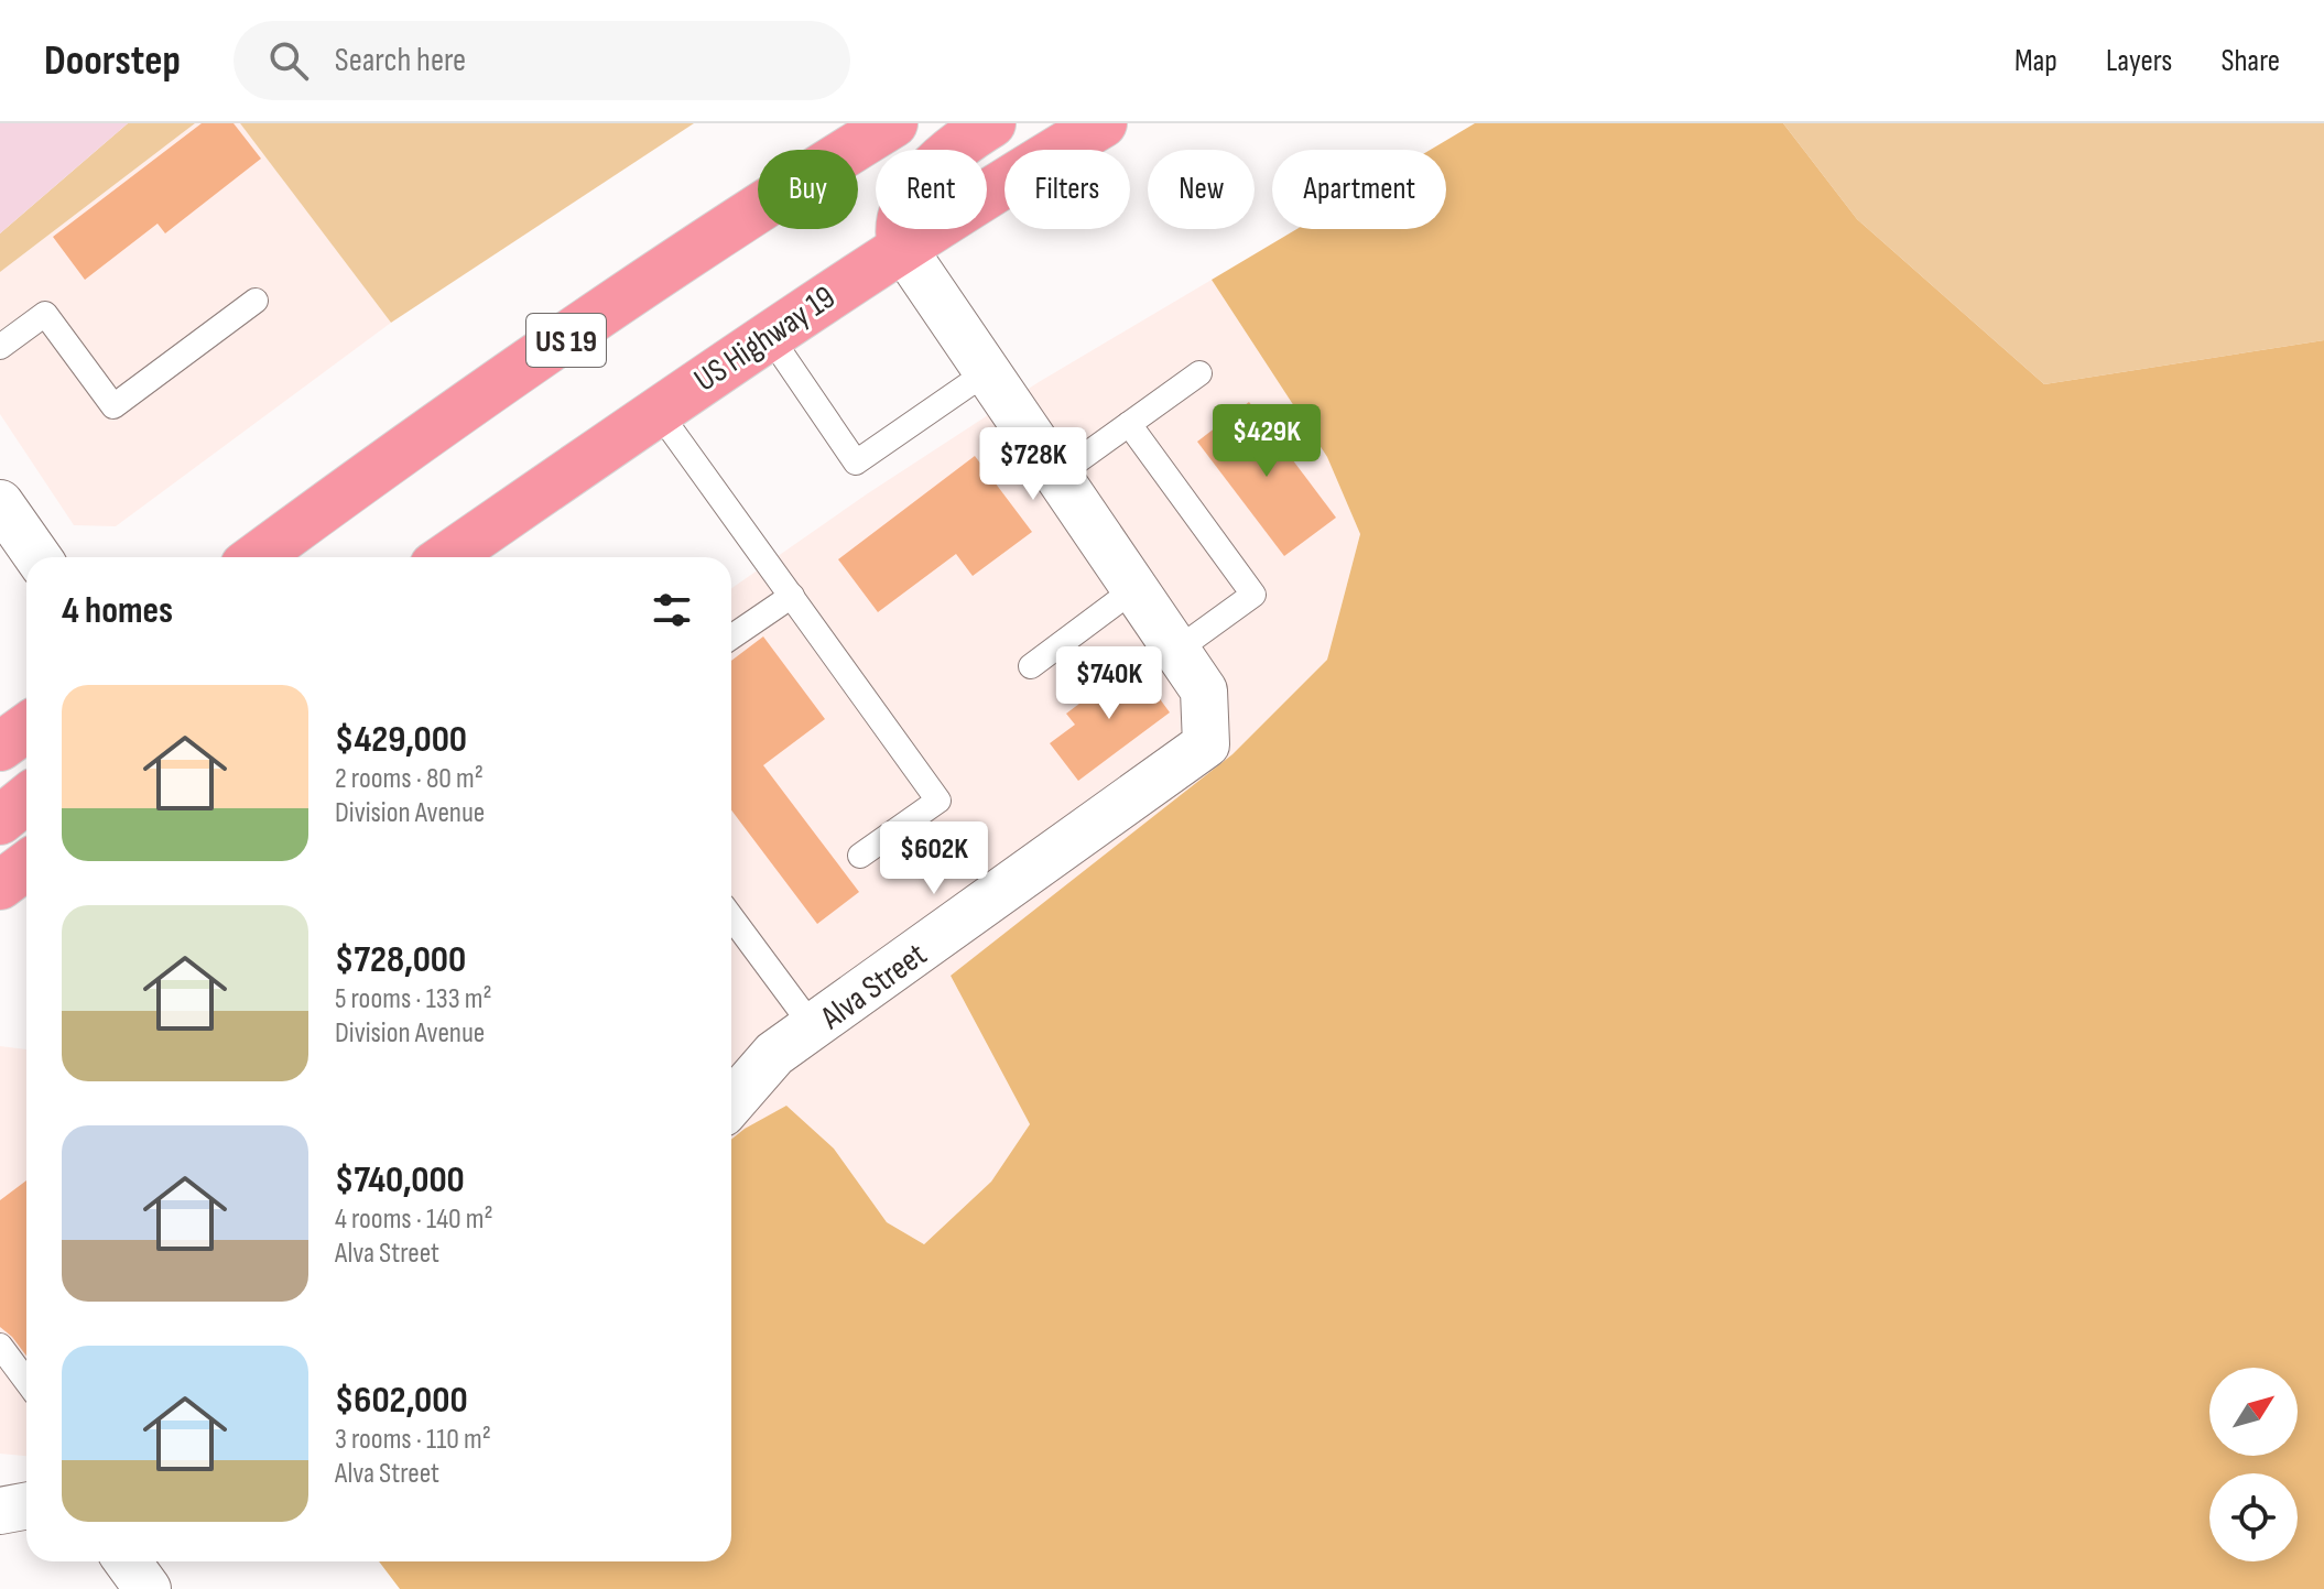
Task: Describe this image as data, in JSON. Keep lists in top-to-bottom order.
{
  "streets": {
    "highway": ["US Highway 19", "US 19"],
    "street": ["Alva Street"]
  },
  "north": "top right",
  "page": {
    "header": "Doorstep",
    "search": "Search here",
    "nav": ["Map", "Layers", "Share"],
    "chip": [
      "Buy",
      "Rent",
      "Filters",
      "New",
      "Apartment"
    ],
    "price": [
      "$429K",
      "$728K",
      "$740K",
      "$602K"
    ],
    "heading": "4 homes",
    "list": [
      {
        "name": "$429,000",
        "note": "2 rooms · 80 m² · Division Avenue"
      },
      {
        "name": "$728,000",
        "note": "5 rooms · 133 m² · Division Avenue"
      },
      {
        "name": "$740,000",
        "note": "4 rooms · 140 m² · Alva Street"
      },
      {
        "name": "$602,000",
        "note": "3 rooms · 110 m² · Alva Street"
      }
    ]
  }
}
